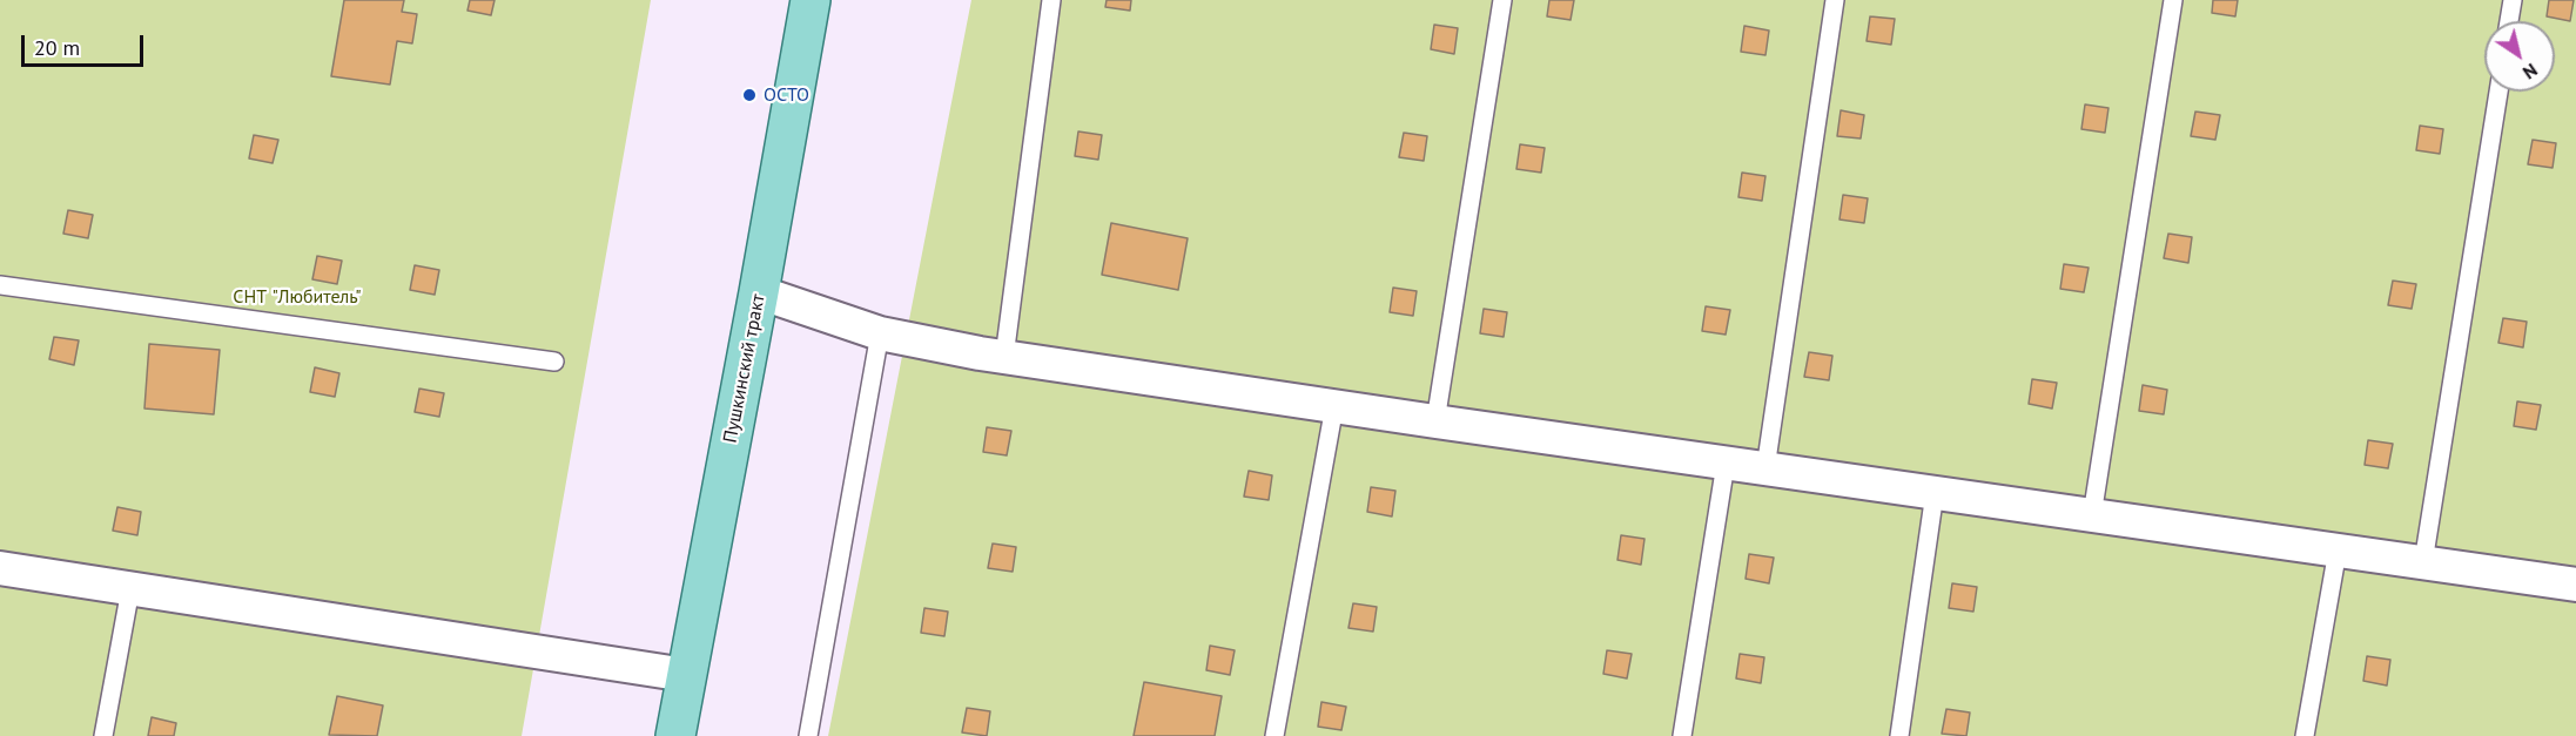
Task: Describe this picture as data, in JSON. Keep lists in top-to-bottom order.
{
  "streets": {
    "main road": ["Пушкинский тракт"]
  },
  "parks": ["СНТ \"Любитель\""],
  "places": ["ОСТО"],
  "scale_bar": "20 m",
  "north": "bottom right"
}
